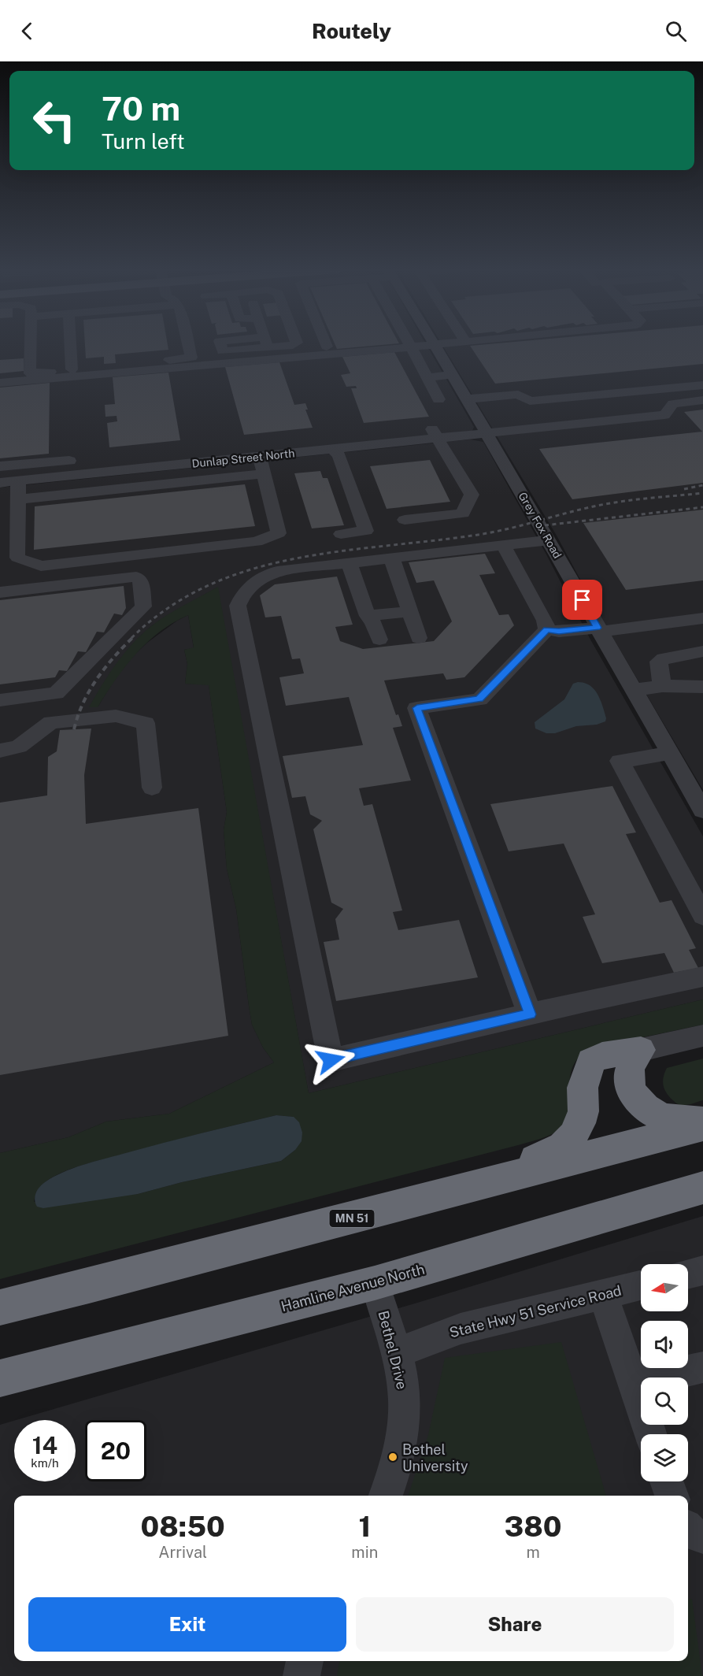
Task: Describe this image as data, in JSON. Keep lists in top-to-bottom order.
{
  "streets": {
    "highway": ["MN 51", "Hamline Avenue North"],
    "street": [
      "Dunlap Street North",
      "Grey Fox Road",
      "State Hwy 51 Service Road",
      "Bethel Drive"
    ]
  },
  "crossings": [
    ["Dunlap Street North", "Grey Fox Road"],
    ["Hamline Avenue North", "Bethel Drive"],
    ["State Hwy 51 Service Road", "Bethel Drive"]
  ],
  "places": ["Bethel University"],
  "north": "left",
  "page": {
    "header": "Routely",
    "turn": ["70 m", "Turn left"],
    "speed": "14 km/h",
    "limit": "20",
    "eta": [
      "08:50",
      "Arrival",
      "1",
      "min",
      "380",
      "m"
    ],
    "buttons": ["Exit", "Share"]
  }
}
